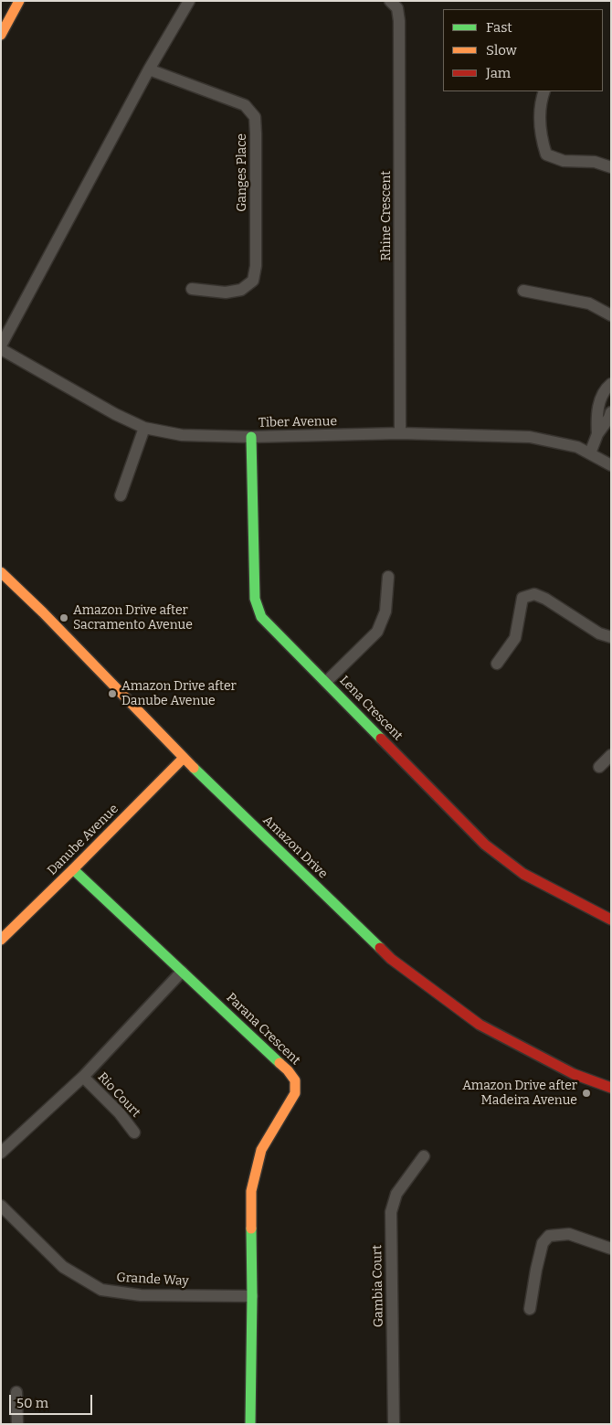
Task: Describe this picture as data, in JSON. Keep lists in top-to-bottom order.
{
  "streets": {
    "street": [
      "Ganges Place",
      "Rhine Crescent",
      "Tiber Avenue",
      "Lena Crescent",
      "Danube Avenue",
      "Amazon Drive",
      "Parana Crescent",
      "Rio Court",
      "Grande Way",
      "Gambia Court"
    ]
  },
  "crossings": [
    ["Rhine Crescent", "Tiber Avenue"],
    ["Tiber Avenue", "Lena Crescent"],
    ["Danube Avenue", "Amazon Drive"],
    ["Danube Avenue", "Parana Crescent"],
    ["Parana Crescent", "Grande Way"]
  ],
  "places": ["Amazon Drive after Sacramento Avenue", "Amazon Drive after Danube Avenue", "Amazon Drive after Madeira Avenue"],
  "legend": ["Fast", "Slow", "Jam"],
  "scale_bar": "50 m"
}
